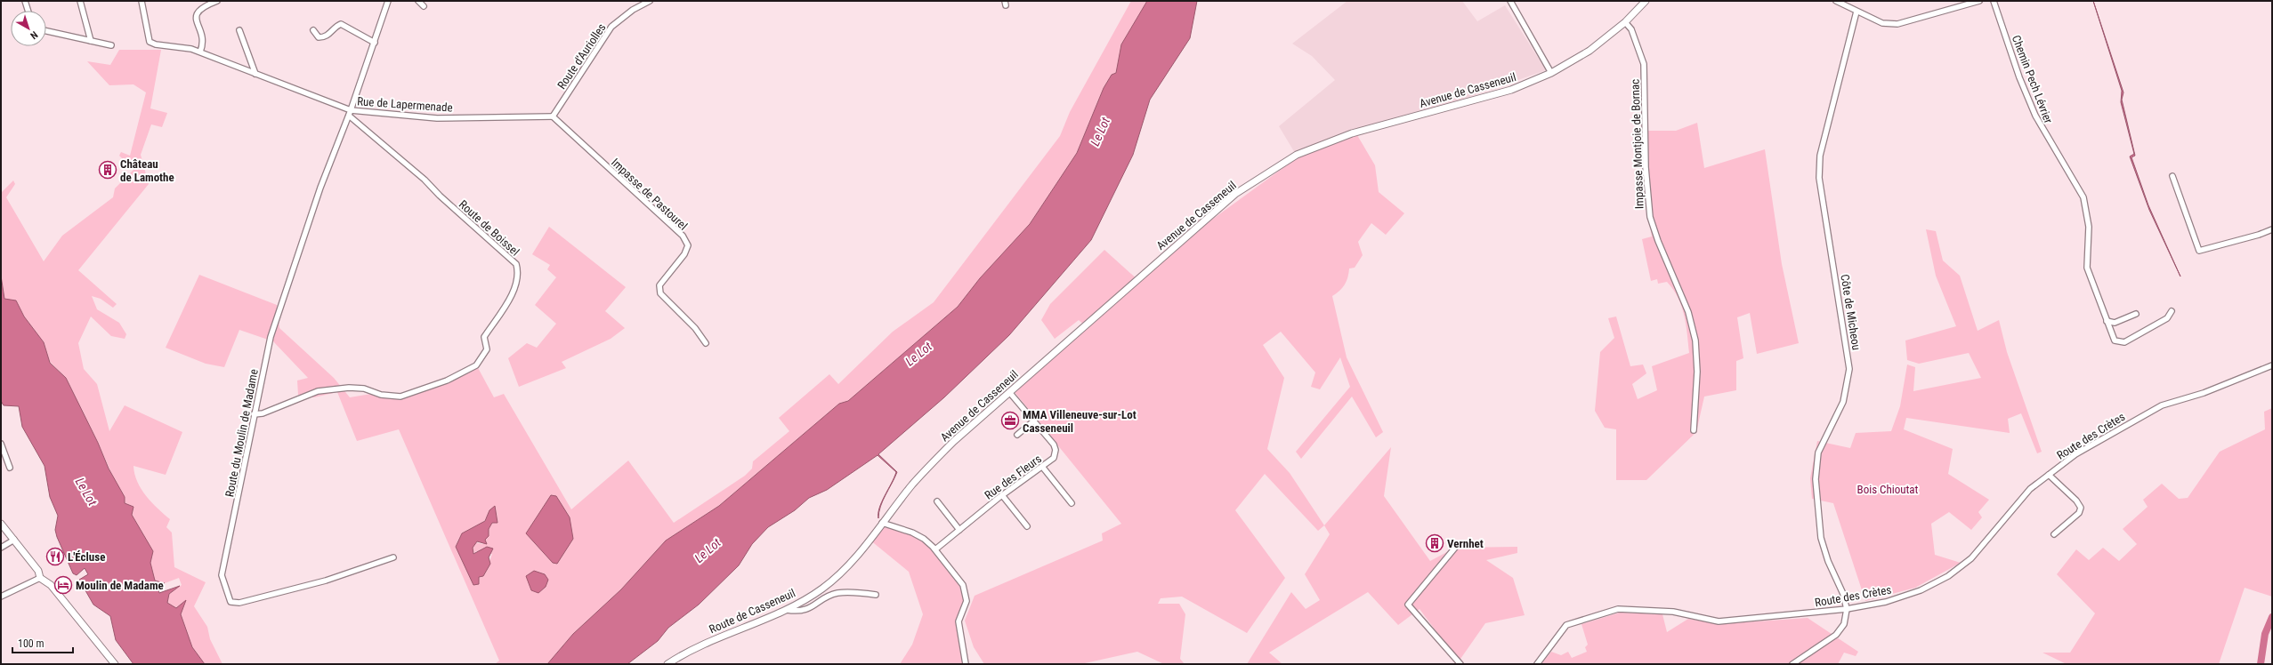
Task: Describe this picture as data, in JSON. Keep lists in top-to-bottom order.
{
  "streets": {
    "main road": ["Avenue de Casseneuil", "Route de Casseneuil"],
    "street": [
      "Route d'Auriolles",
      "Chemin Pech Lévrier",
      "Rue de Lapermenade",
      "Impasse Montjoie de Bornac",
      "Impasse de Pastourel",
      "Route de Boissel",
      "Côte de Micheou",
      "Route du Moulin de Madame",
      "Route des Crètes",
      "Rue des Fleurs"
    ]
  },
  "crossings": [
    ["Route d'Auriolles", "Rue de Lapermenade"],
    ["Route d'Auriolles", "Impasse de Pastourel"],
    ["Avenue de Casseneuil", "Impasse Montjoie de Bornac"],
    ["Avenue de Casseneuil", "Rue des Fleurs"],
    ["Avenue de Casseneuil", "Route de Casseneuil"],
    ["Rue de Lapermenade", "Impasse de Pastourel"],
    ["Rue de Lapermenade", "Route de Boissel"],
    ["Rue de Lapermenade", "Route du Moulin de Madame"],
    ["Route de Boissel", "Route du Moulin de Madame"],
    ["Côte de Micheou", "Route des Crètes"]
  ],
  "water": ["Le Lot"],
  "parks": ["Bois Chioutat"],
  "places": {
    "building": ["Château de Lamothe", "Vernhet"],
    "office": ["MMA Villeneuve-sur-Lot Casseneuil"],
    "restaurant": ["L'Écluse"],
    "hotel": ["Moulin de Madame"]
  },
  "scale_bar": "100 m",
  "north": "bottom right"
}
